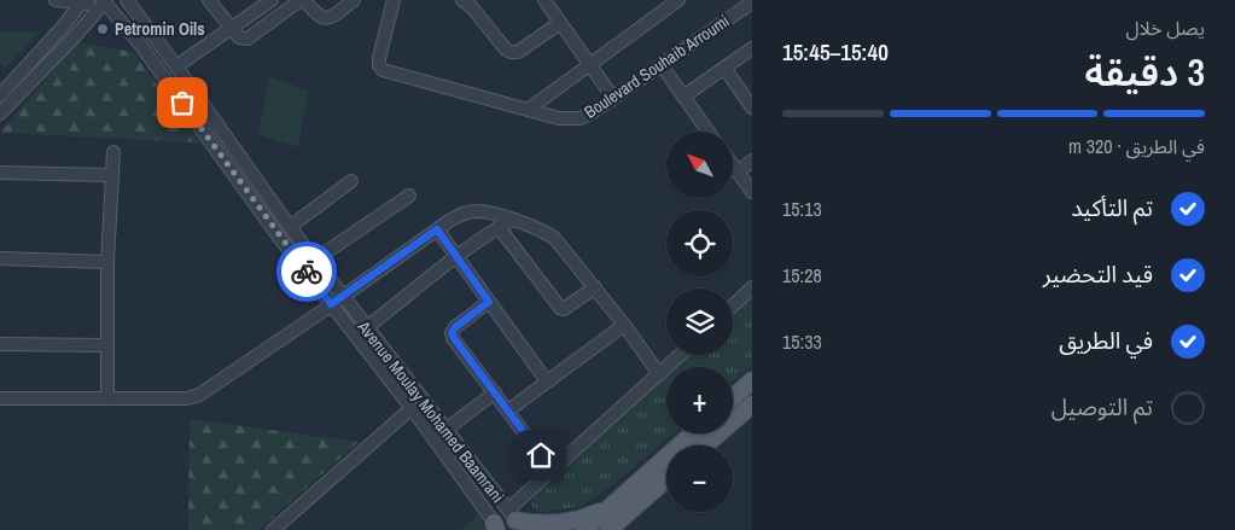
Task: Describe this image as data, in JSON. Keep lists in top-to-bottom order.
{
  "streets": {
    "street": ["Boulevard Souhaib Arroumi", "Avenue Moulay Mohamed Baamrani"]
  },
  "places": ["Petromin Oils"],
  "north": "top left",
  "page": {
    "heading": ["3 دقيقة", "يصل خلال", "15:40–15:45"],
    "bar": "في الطريق · 320 m",
    "map_buttons": ["+", "−"],
    "list": [
      ["تم التأكيد", "15:13"],
      ["قيد التحضير", "15:28"],
      ["في الطريق", "15:33"],
      "تم التوصيل"
    ]
  }
}
